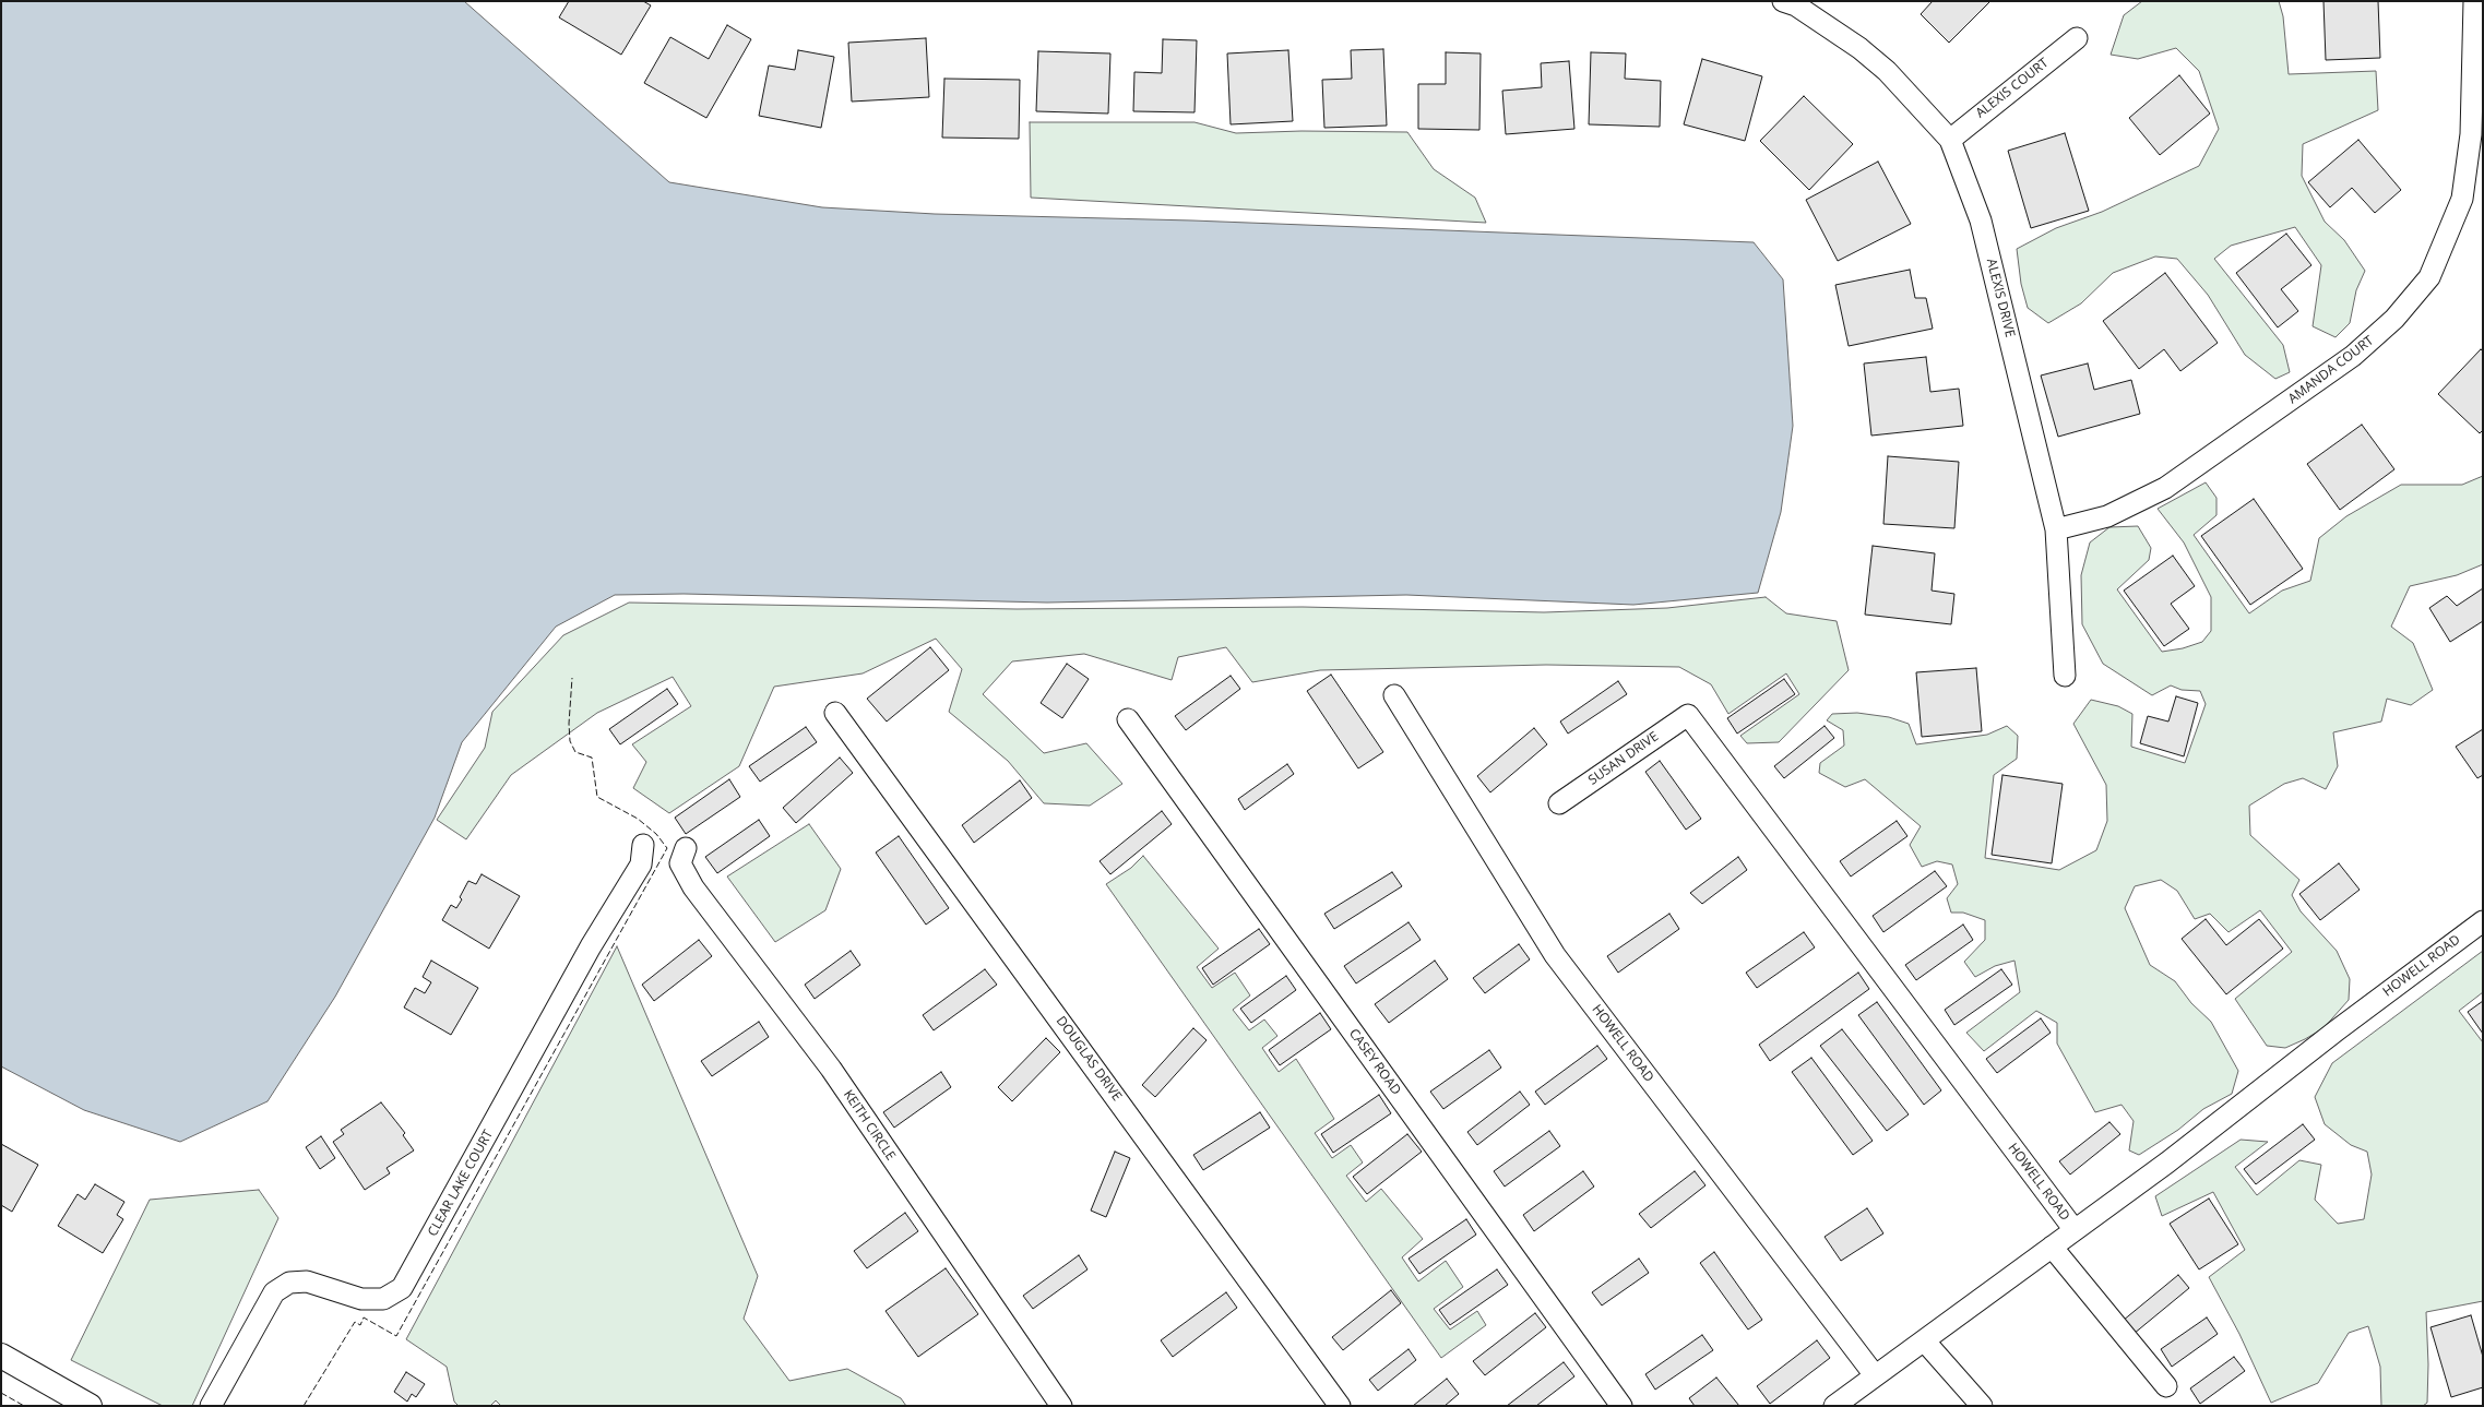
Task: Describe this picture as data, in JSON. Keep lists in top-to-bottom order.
{
  "streets": {
    "street": [
      "ALEXIS COURT",
      "ALEXIS DRIVE",
      "AMANDA COURT",
      "SUSAN DRIVE",
      "HOWELL ROAD",
      "DOUGLAS DRIVE",
      "CASEY ROAD",
      "KEITH CIRCLE",
      "CLEAR LAKE COURT"
    ]
  },
  "crossings": [
    ["ALEXIS COURT", "ALEXIS DRIVE"],
    ["ALEXIS DRIVE", "AMANDA COURT"],
    ["SUSAN DRIVE", "HOWELL ROAD"]
  ]
}
